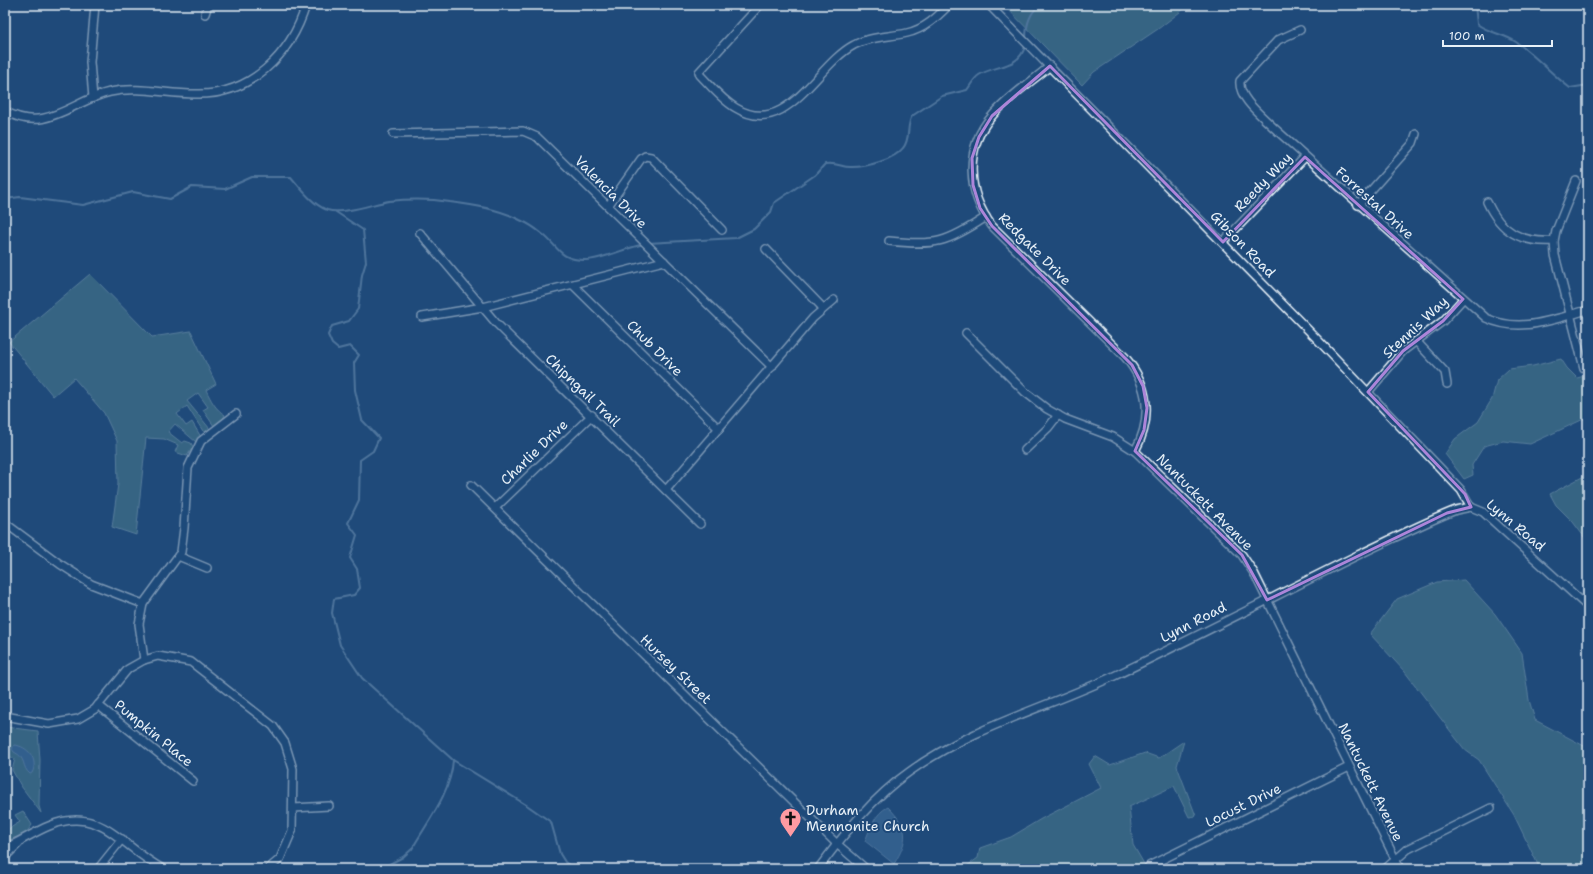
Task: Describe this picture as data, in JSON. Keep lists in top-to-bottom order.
{
  "streets": {
    "street": [
      "Reedy Way",
      "Valencia Drive",
      "Forrestal Drive",
      "Gibson Road",
      "Redgate Drive",
      "Stennis Way",
      "Chub Drive",
      "Chipngail Trail",
      "Charlie Drive",
      "Nantuckett Avenue",
      "Lynn Road",
      "Hursey Street",
      "Pumpkin Place",
      "Locust Drive"
    ]
  },
  "crossings": [
    ["Reedy Way", "Forrestal Drive"],
    ["Reedy Way", "Gibson Road"],
    ["Forrestal Drive", "Stennis Way"],
    ["Gibson Road", "Redgate Drive"],
    ["Gibson Road", "Stennis Way"],
    ["Gibson Road", "Lynn Road"],
    ["Redgate Drive", "Nantuckett Avenue"],
    ["Chipngail Trail", "Charlie Drive"],
    ["Charlie Drive", "Hursey Street"],
    ["Nantuckett Avenue", "Lynn Road"],
    ["Nantuckett Avenue", "Locust Drive"],
    ["Lynn Road", "Hursey Street"]
  ],
  "places": {
    "church": ["Durham Mennonite Church"]
  },
  "scale_bar": "100 m"
}
